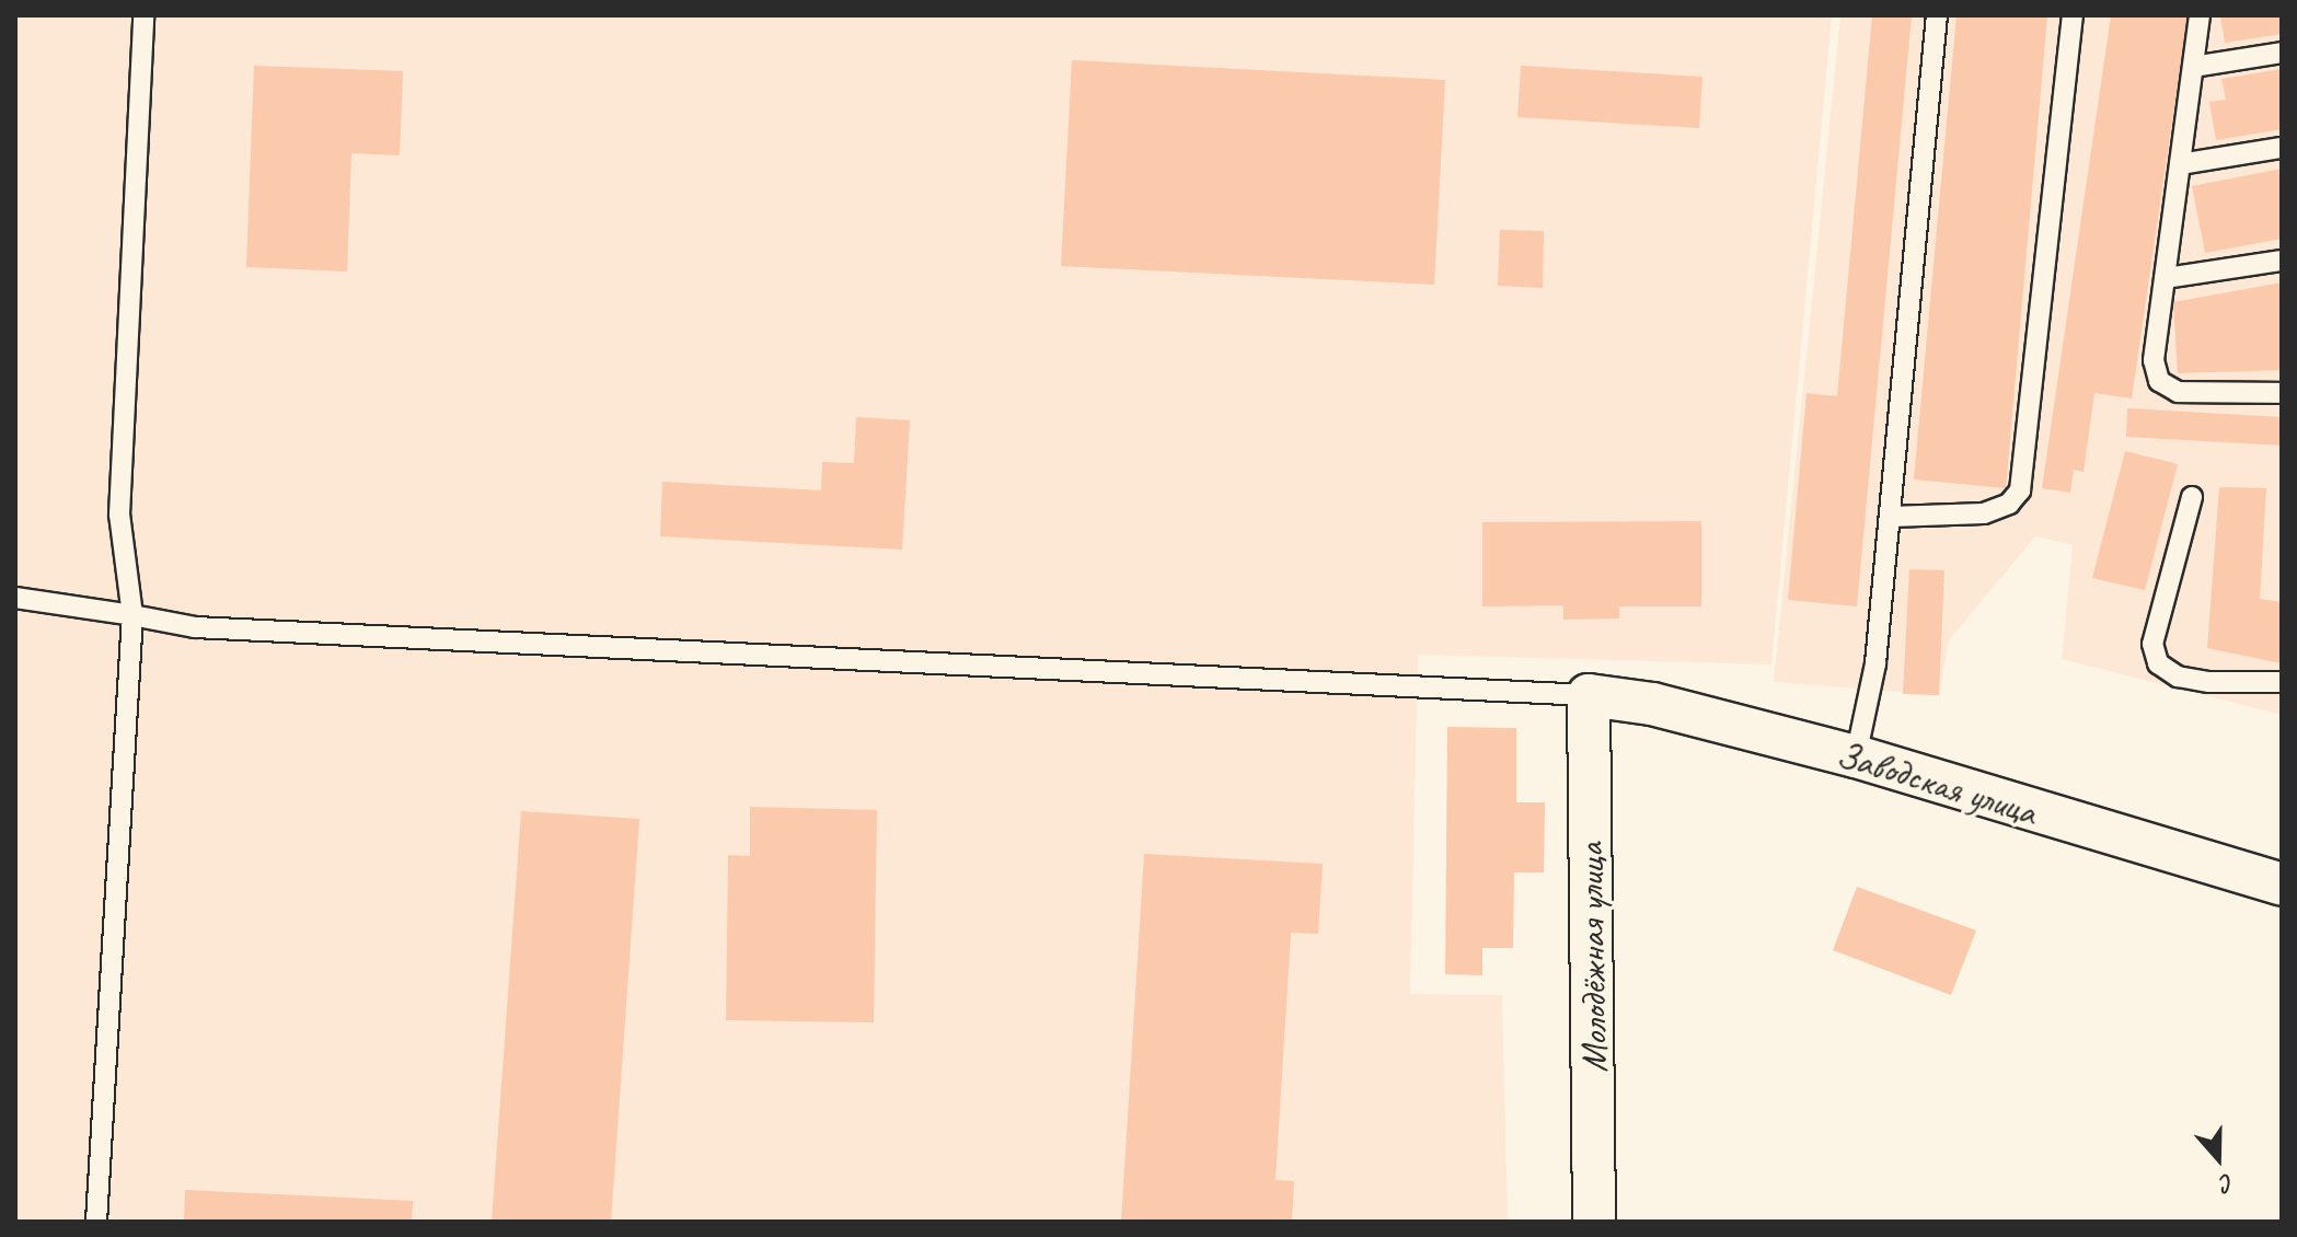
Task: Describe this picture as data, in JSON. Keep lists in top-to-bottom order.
{
  "streets": {
    "street": ["Заводская улица", "Молодёжная улица"]
  },
  "crossings": [
    ["Заводская улица", "Молодёжная улица"]
  ],
  "north": "bottom"
}
